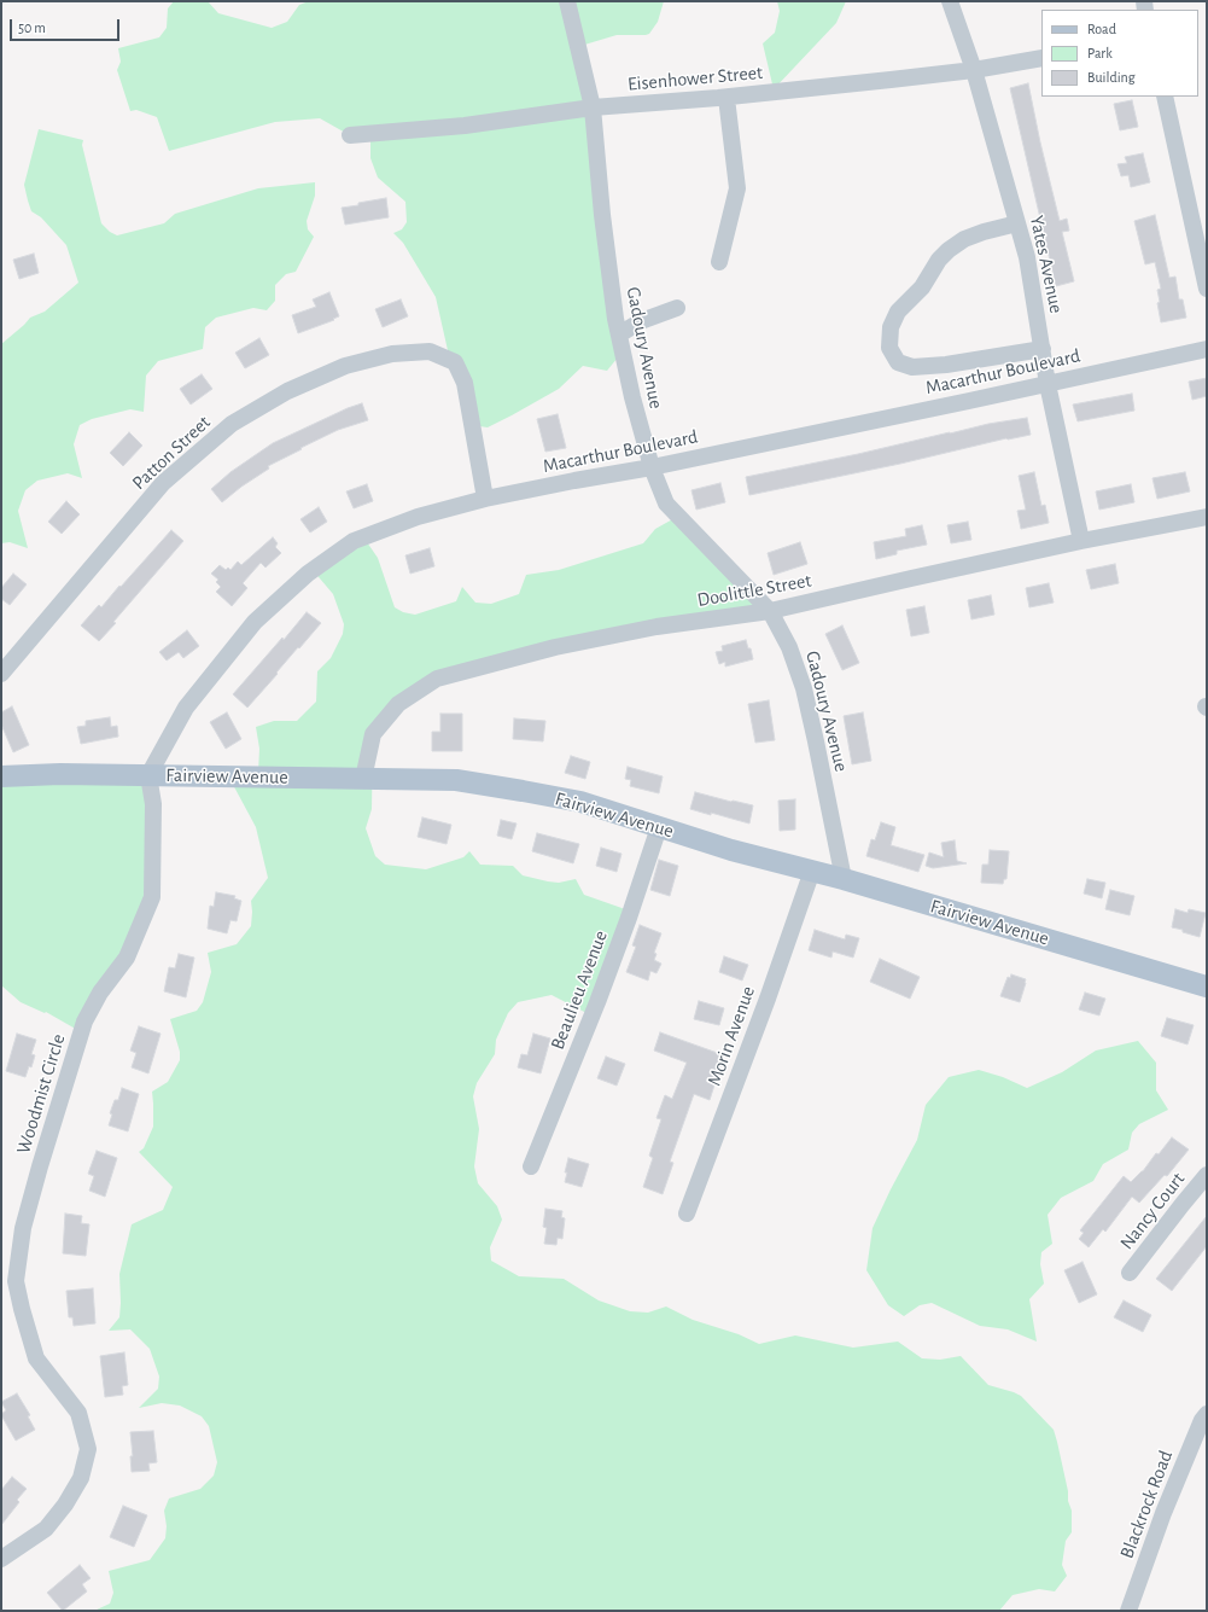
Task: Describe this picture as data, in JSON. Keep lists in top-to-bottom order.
{
  "streets": {
    "main road": ["Fairview Avenue"],
    "street": [
      "Eisenhower Street",
      "Yates Avenue",
      "Gadoury Avenue",
      "Macarthur Boulevard",
      "Patton Street",
      "Doolittle Street",
      "Beaulieu Avenue",
      "Morin Avenue",
      "Woodmist Circle",
      "Nancy Court",
      "Blackrock Road"
    ]
  },
  "crossings": [
    ["Eisenhower Street", "Yates Avenue"],
    ["Eisenhower Street", "Gadoury Avenue"],
    ["Yates Avenue", "Macarthur Boulevard"],
    ["Yates Avenue", "Doolittle Street"],
    ["Gadoury Avenue", "Macarthur Boulevard"],
    ["Gadoury Avenue", "Doolittle Street"],
    ["Gadoury Avenue", "Fairview Avenue"],
    ["Macarthur Boulevard", "Patton Street"],
    ["Macarthur Boulevard", "Fairview Avenue"],
    ["Macarthur Boulevard", "Woodmist Circle"],
    ["Doolittle Street", "Fairview Avenue"],
    ["Fairview Avenue", "Beaulieu Avenue"],
    ["Fairview Avenue", "Morin Avenue"],
    ["Fairview Avenue", "Woodmist Circle"]
  ],
  "legend": ["Road", "Park", "Building"],
  "scale_bar": "50 m"
}
